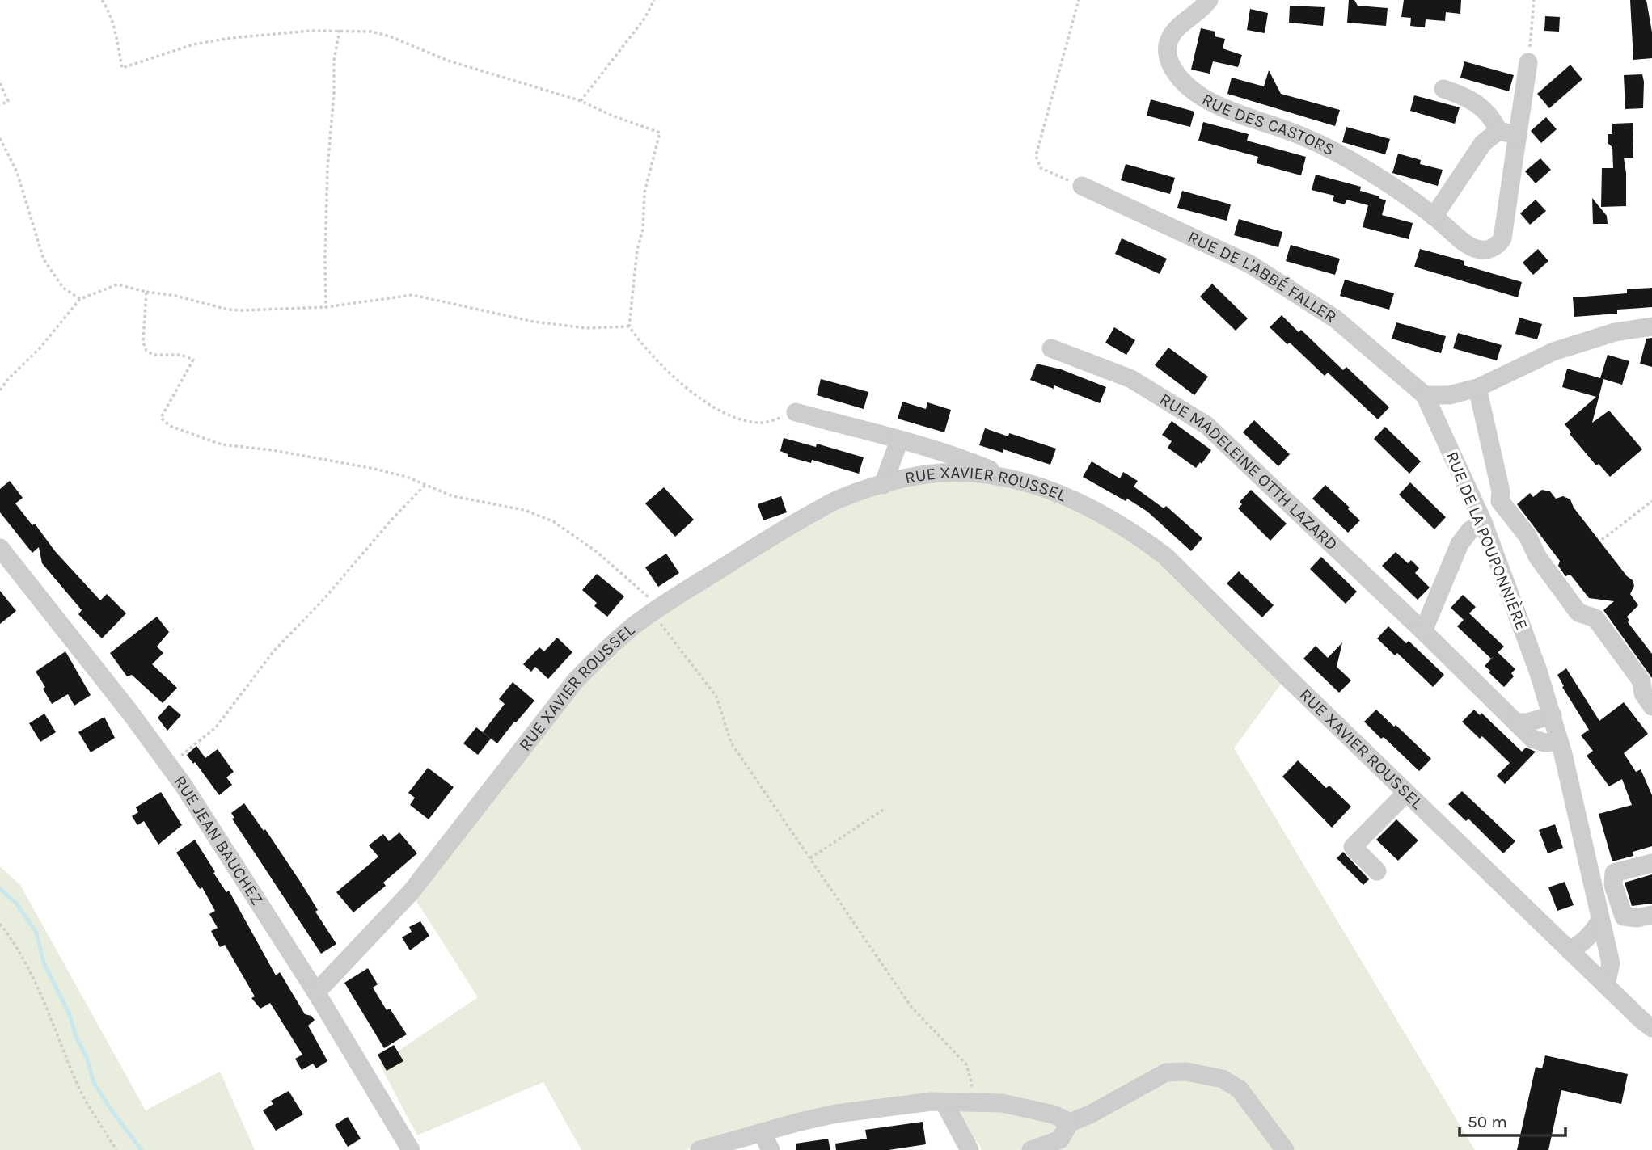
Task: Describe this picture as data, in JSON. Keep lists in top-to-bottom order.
{
  "streets": {
    "street": [
      "RUE DES CASTORS",
      "RUE DE L'ABBÉ FALLER",
      "RUE MADELEINE OTTH LAZARD",
      "RUE XAVIER ROUSSEL",
      "RUE DE LA POUPONNIÈRE",
      "RUE JEAN BAUCHEZ"
    ]
  },
  "crossings": [
    ["RUE DE L'ABBÉ FALLER", "RUE DE LA POUPONNIÈRE"],
    ["RUE MADELEINE OTTH LAZARD", "RUE DE LA POUPONNIÈRE"],
    ["RUE XAVIER ROUSSEL", "RUE DE LA POUPONNIÈRE"],
    ["RUE XAVIER ROUSSEL", "RUE JEAN BAUCHEZ"]
  ],
  "scale_bar": "50 m"
}
